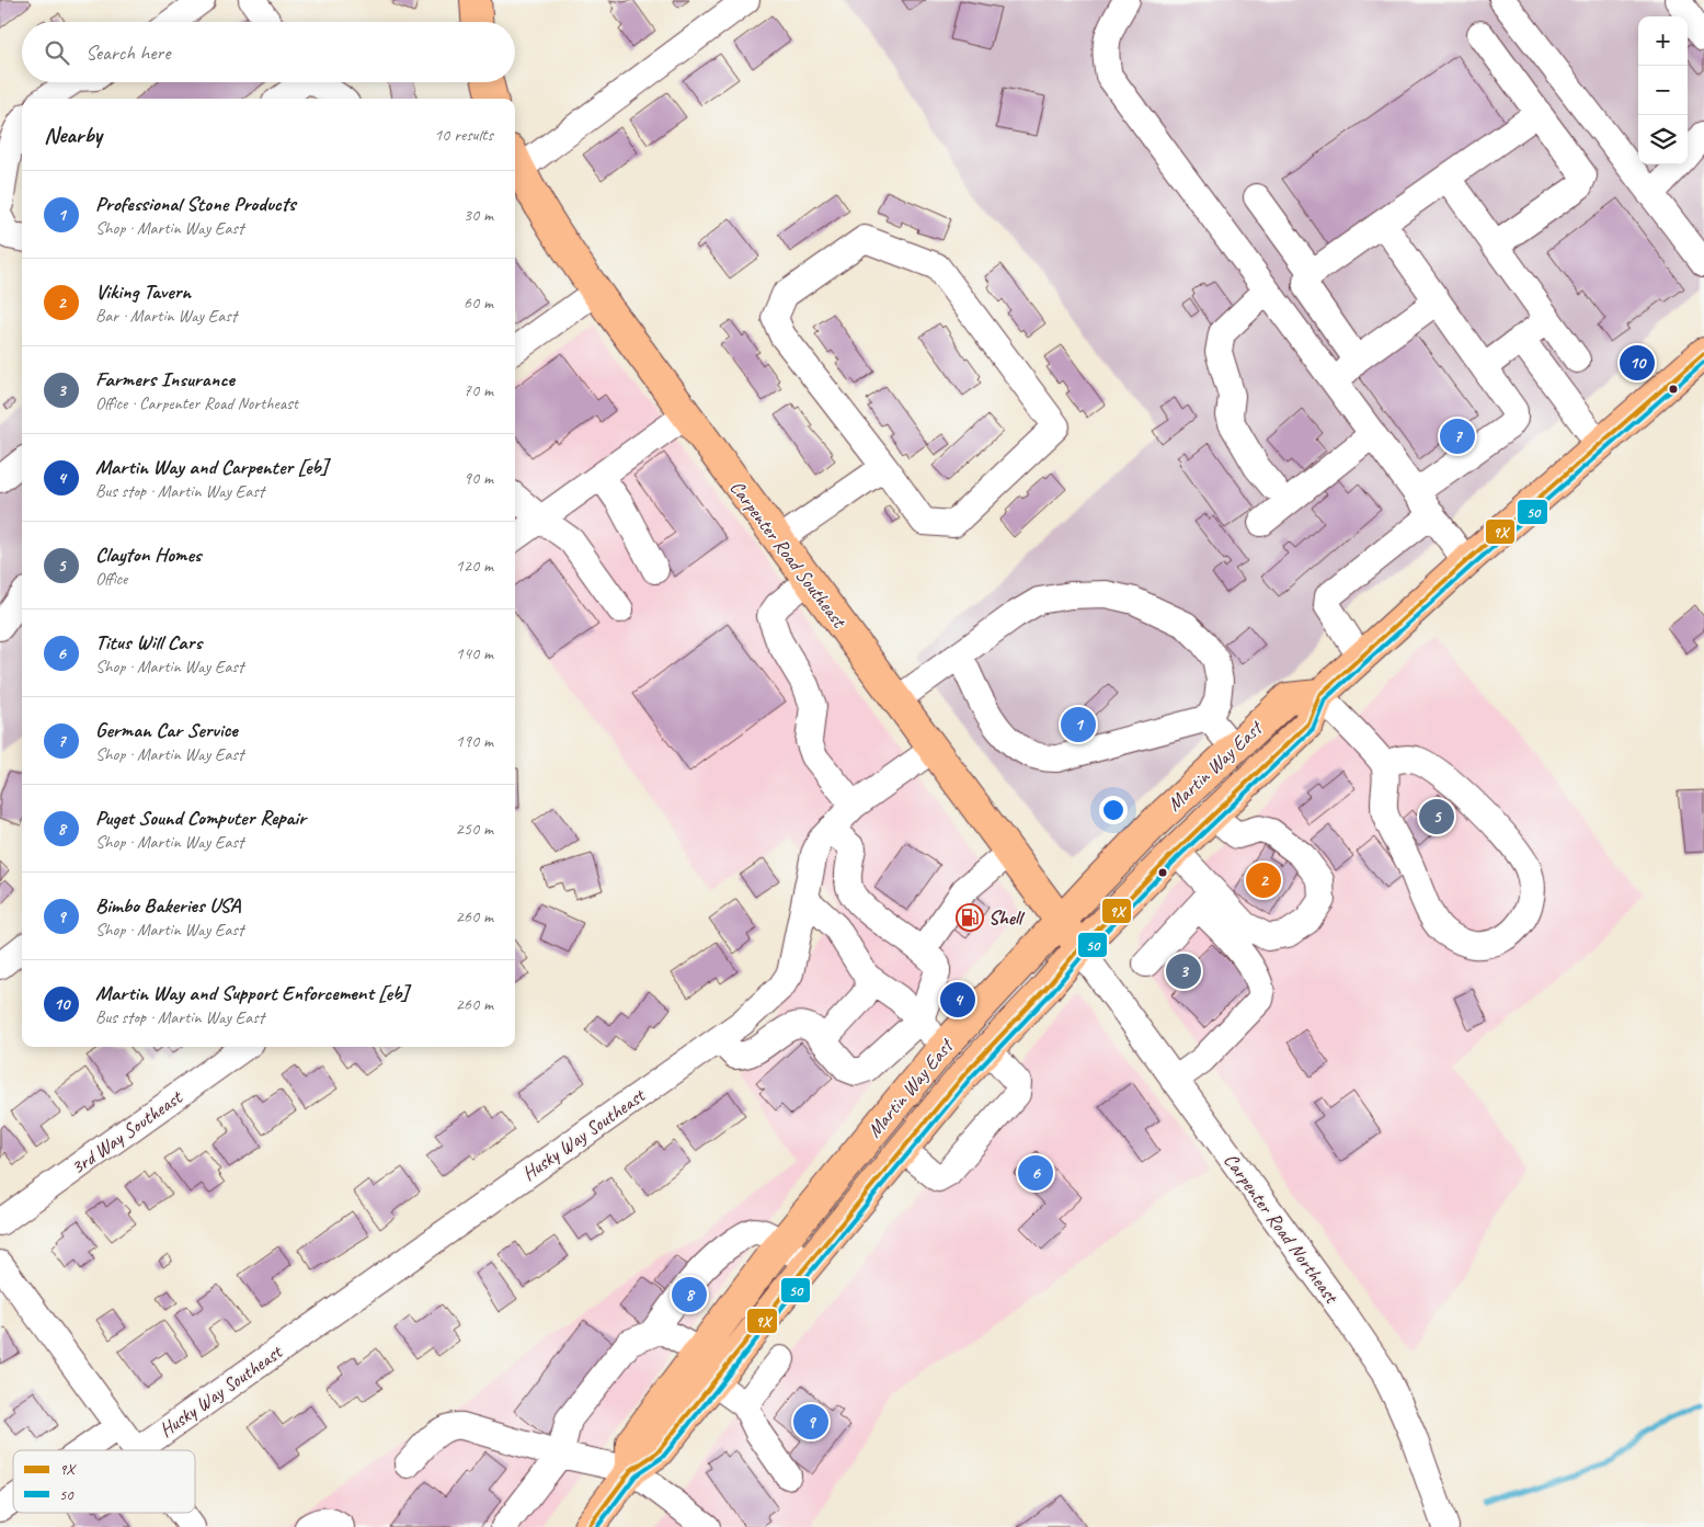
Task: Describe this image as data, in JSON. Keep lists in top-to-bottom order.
{
  "streets": {
    "main road": ["Carpenter Road Southeast", "Martin Way East"],
    "street": ["3rd Way Southeast", "Husky Way Southeast", "Carpenter Road Northeast"]
  },
  "crossings": [
    ["Carpenter Road Southeast", "Martin Way East"],
    ["Carpenter Road Southeast", "Husky Way Southeast"],
    ["Carpenter Road Southeast", "Carpenter Road Northeast"],
    ["Martin Way East", "Carpenter Road Northeast"]
  ],
  "places": {
    "fuel station": ["Shell"]
  },
  "lines": ["transit line 9X", "transit line 50"],
  "legend": ["9X", "50"],
  "page": {
    "map_buttons": ["+", "−"],
    "search": "Search here",
    "heading": ["Nearby", "10 results"],
    "list": [
      {
        "mark": "1",
        "name": "Professional Stone Products",
        "note": "Shop · Martin Way East",
        "value": "30 m"
      },
      {
        "mark": "2",
        "name": "Viking Tavern",
        "note": "Bar · Martin Way East",
        "value": "60 m"
      },
      {
        "mark": "3",
        "name": "Farmers Insurance",
        "note": "Office · Carpenter Road Northeast",
        "value": "70 m"
      },
      {
        "mark": "4",
        "name": "Martin Way and Carpenter [eb]",
        "note": "Bus stop · Martin Way East",
        "value": "90 m"
      },
      {
        "mark": "5",
        "name": "Clayton Homes",
        "note": "Office",
        "value": "120 m"
      },
      {
        "mark": "6",
        "name": "Titus Will Cars",
        "note": "Shop · Martin Way East",
        "value": "140 m"
      },
      {
        "mark": "7",
        "name": "German Car Service",
        "note": "Shop · Martin Way East",
        "value": "190 m"
      },
      {
        "mark": "8",
        "name": "Puget Sound Computer Repair",
        "note": "Shop · Martin Way East",
        "value": "250 m"
      },
      {
        "mark": "9",
        "name": "Bimbo Bakeries USA",
        "note": "Shop · Martin Way East",
        "value": "260 m"
      },
      {
        "mark": "10",
        "name": "Martin Way and Support Enforcement [eb]",
        "note": "Bus stop · Martin Way East",
        "value": "260 m"
      }
    ],
    "pins": [
      "10",
      "7",
      "1",
      "5",
      "2",
      "3",
      "4",
      "6",
      "8",
      "9"
    ]
  }
}
